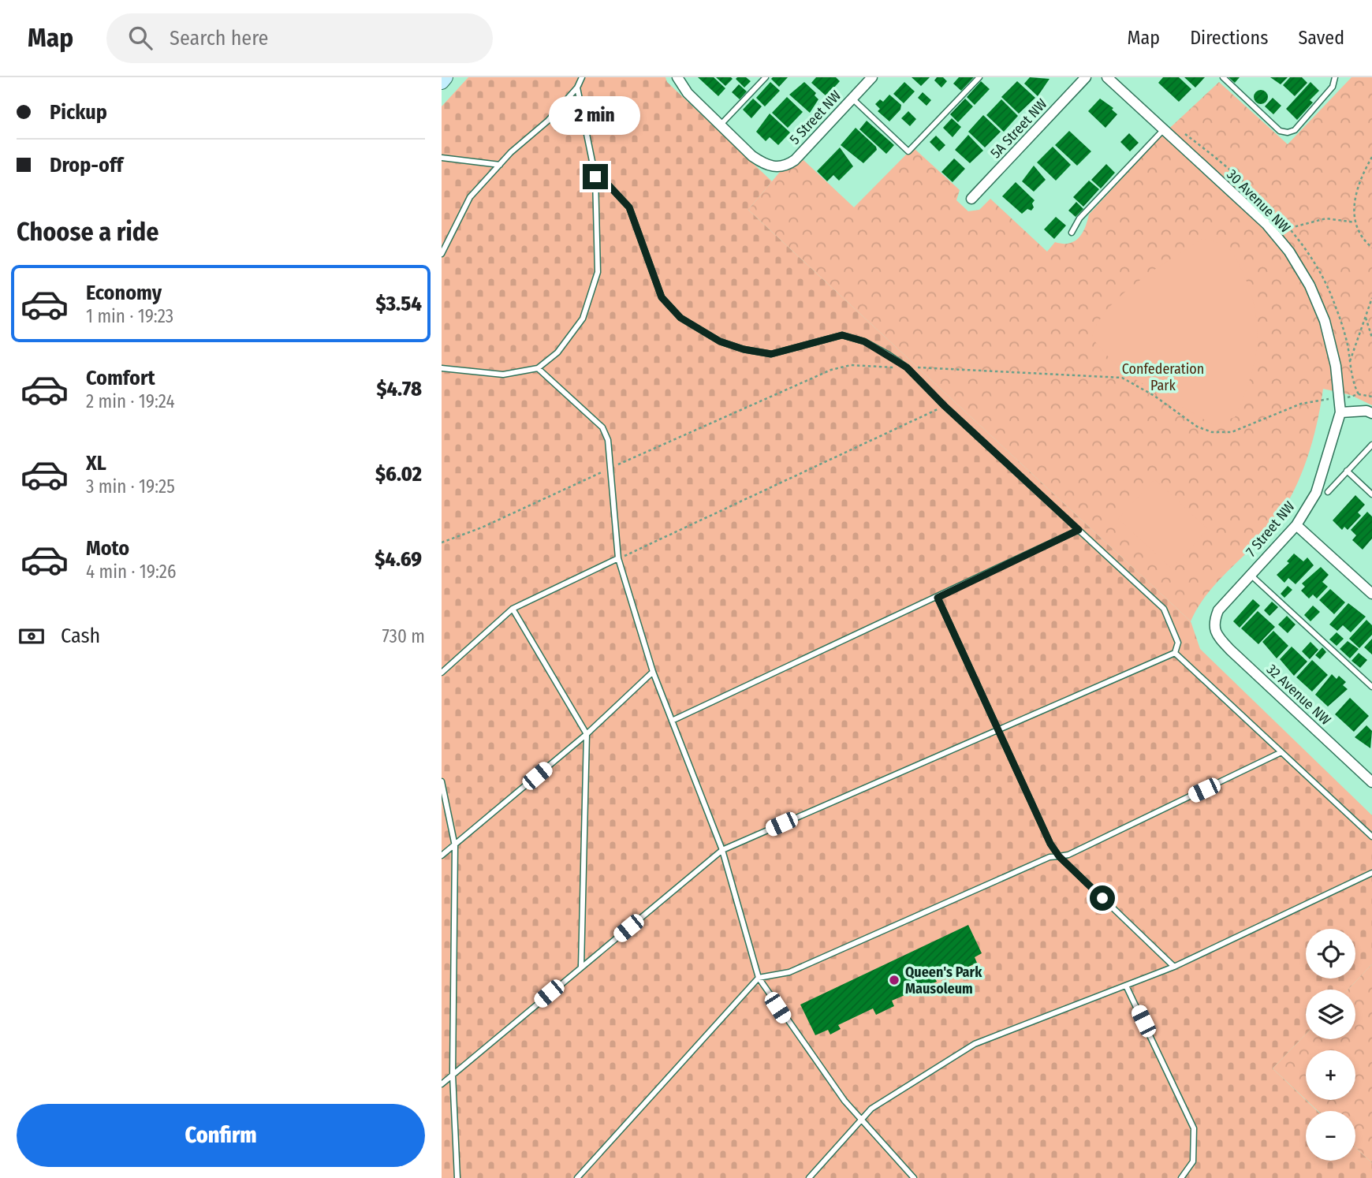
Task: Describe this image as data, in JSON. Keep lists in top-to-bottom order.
{
  "streets": {
    "street": [
      "5 Street NW",
      "5A Street NW",
      "30 Avenue NW",
      "7 Street NW",
      "32 Avenue NW"
    ]
  },
  "crossings": [
    ["30 Avenue NW", "7 Street NW"],
    ["7 Street NW", "32 Avenue NW"]
  ],
  "parks": ["Confederation Park"],
  "places": ["Queen's Park Mausoleum"],
  "page": {
    "header": "Map",
    "search": "Search here",
    "nav": ["Map", "Directions", "Saved"],
    "banner": ["Pickup", "Drop-off"],
    "bubble": "2 min",
    "heading": "Choose a ride",
    "list": [
      {
        "name": "Economy",
        "note": "1 min · 19:23",
        "value": "$3.54"
      },
      {
        "name": "Comfort",
        "note": "2 min · 19:24",
        "value": "$4.78"
      },
      {
        "name": "XL",
        "note": "3 min · 19:25",
        "value": "$6.02"
      },
      {
        "name": "Moto",
        "note": "4 min · 19:26",
        "value": "$4.69"
      }
    ],
    "pay": ["Cash", "730 m"],
    "map_buttons": ["+", "−"],
    "buttons": "Confirm"
  }
}
